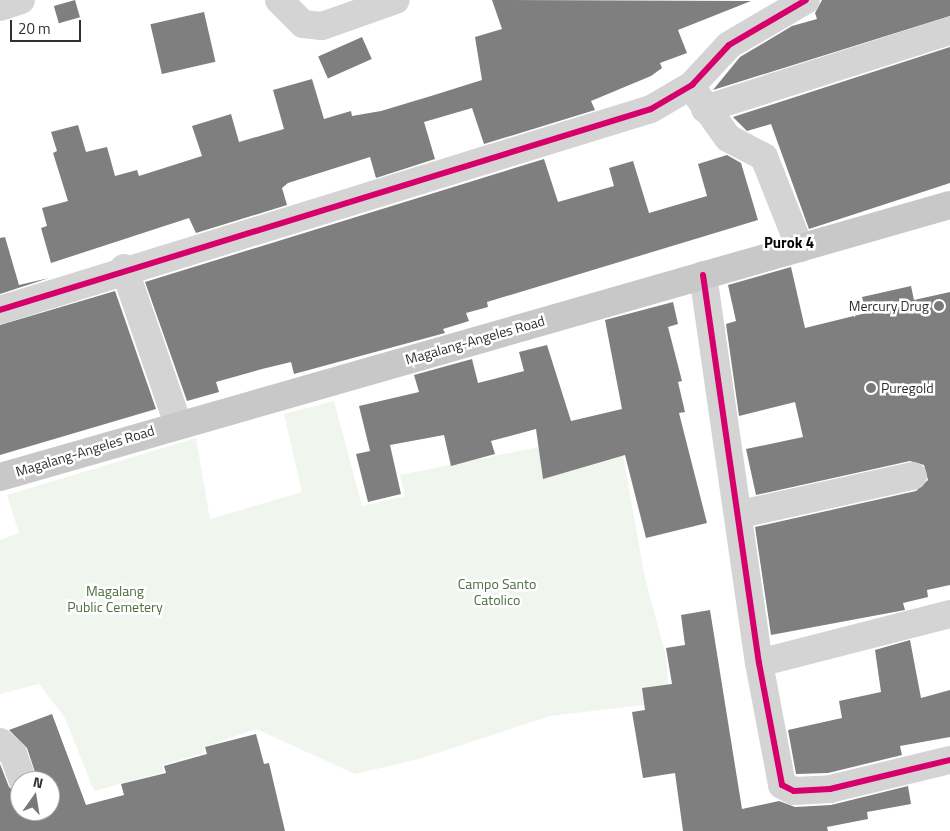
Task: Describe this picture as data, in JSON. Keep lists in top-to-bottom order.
{
  "streets": {
    "main road": ["Magalang-Angeles Road"]
  },
  "districts": ["Purok 4"],
  "parks": ["Campo Santo Catolico", "Magalang Public Cemetery"],
  "places": ["Mercury Drug", "Puregold"],
  "scale_bar": "20 m",
  "north": "top"
}
